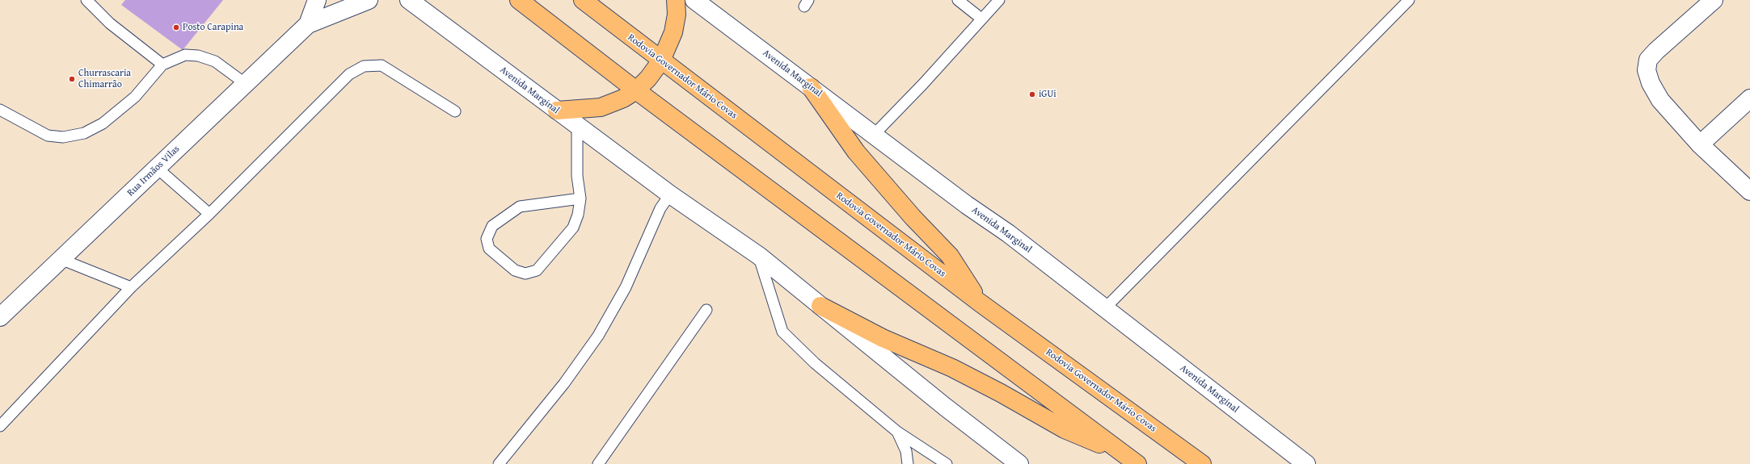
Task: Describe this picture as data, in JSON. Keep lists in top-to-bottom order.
{
  "streets": {
    "main road": ["Rodovia Governador Mário Covas"],
    "street": ["Avenida Marginal", "Rua Irmãos Vilas"]
  },
  "places": ["Posto Carapina", "Churrascaria Chimarrão", "iGUi"]
}
